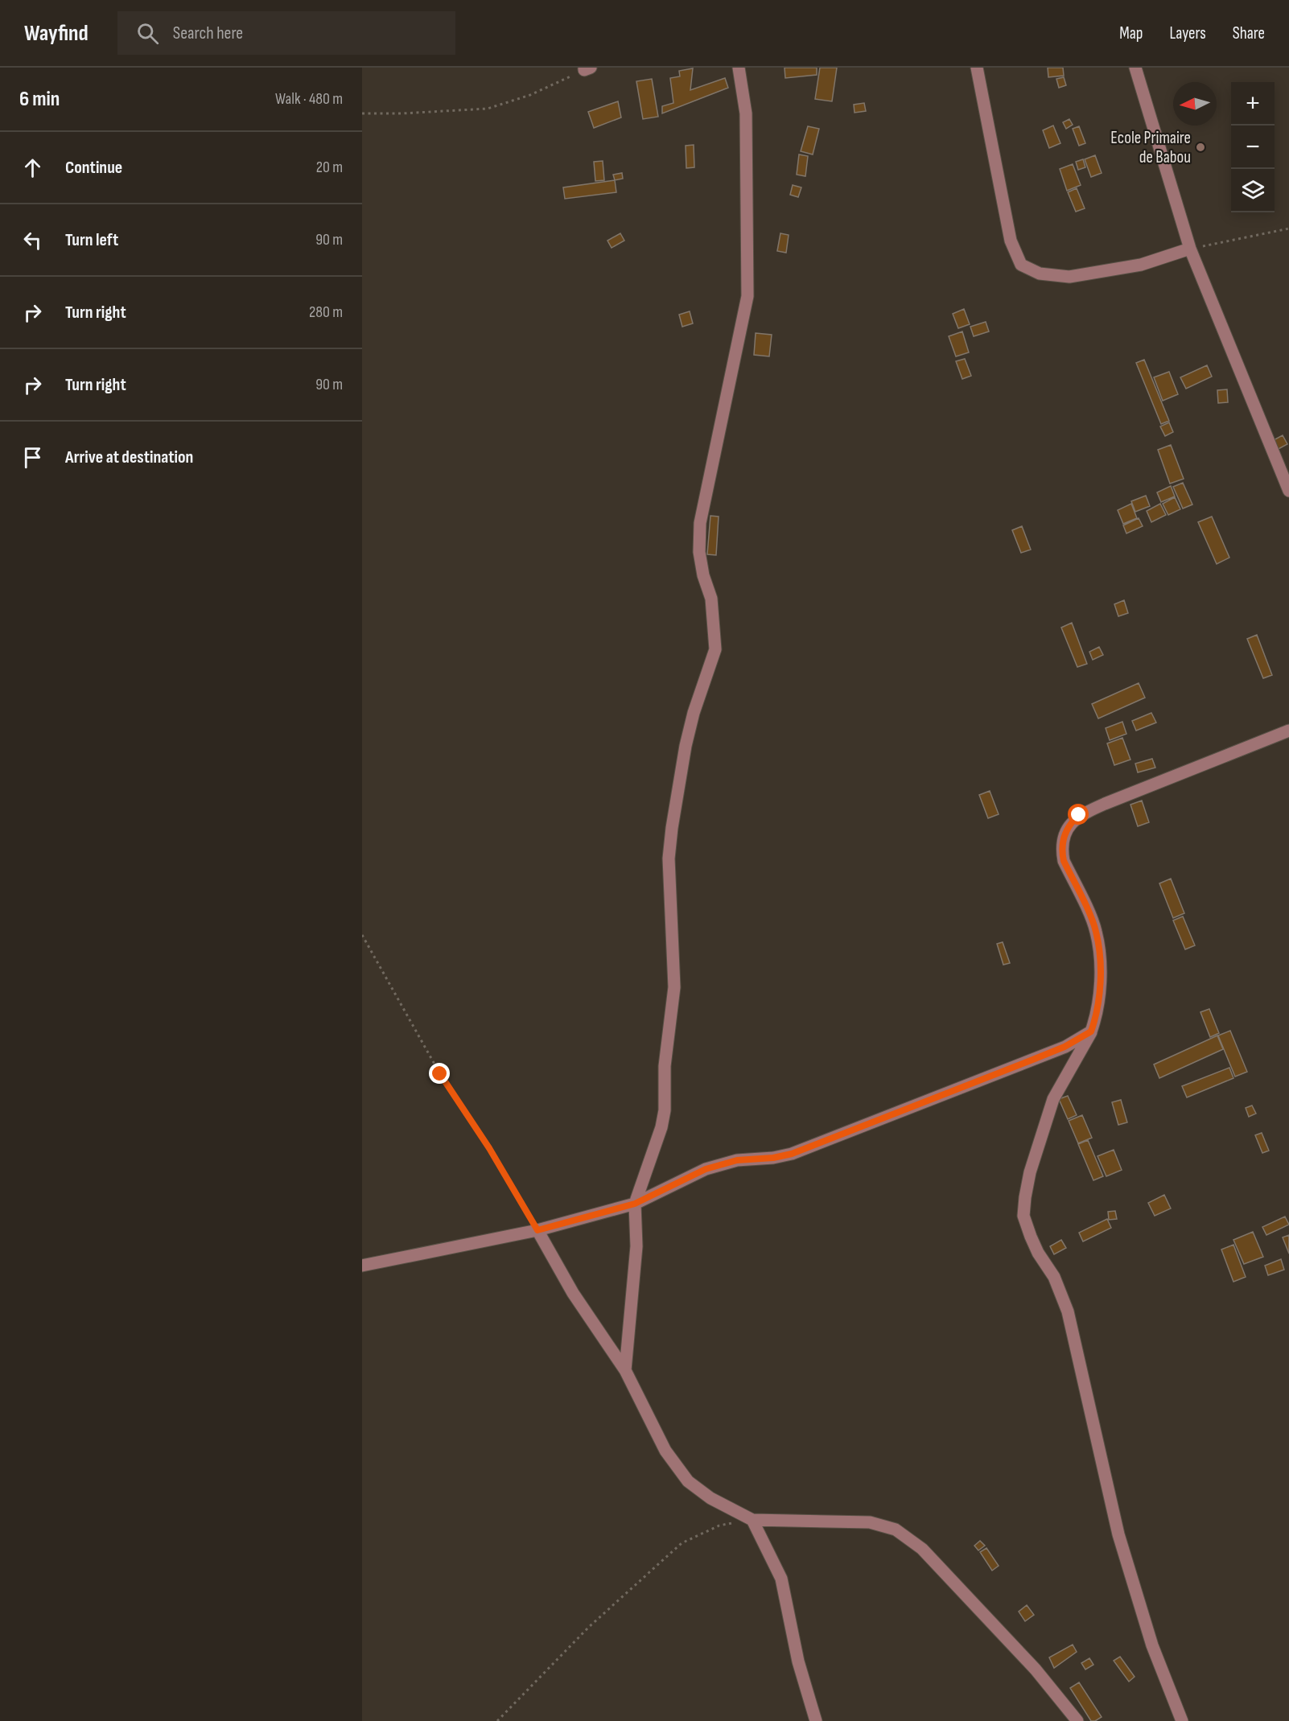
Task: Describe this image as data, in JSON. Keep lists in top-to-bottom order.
{
  "places": ["Ecole Primaire de Babou"],
  "north": "left",
  "page": {
    "header": "Wayfind",
    "search": "Search here",
    "nav": ["Map", "Layers", "Share"],
    "heading": ["6 min", "Walk · 480 m"],
    "map_buttons": ["+", "−"],
    "list": [
      ["Continue", "20 m"],
      ["Turn left", "90 m"],
      ["Turn right", "280 m"],
      ["Turn right", "90 m"],
      "Arrive at destination"
    ]
  }
}
